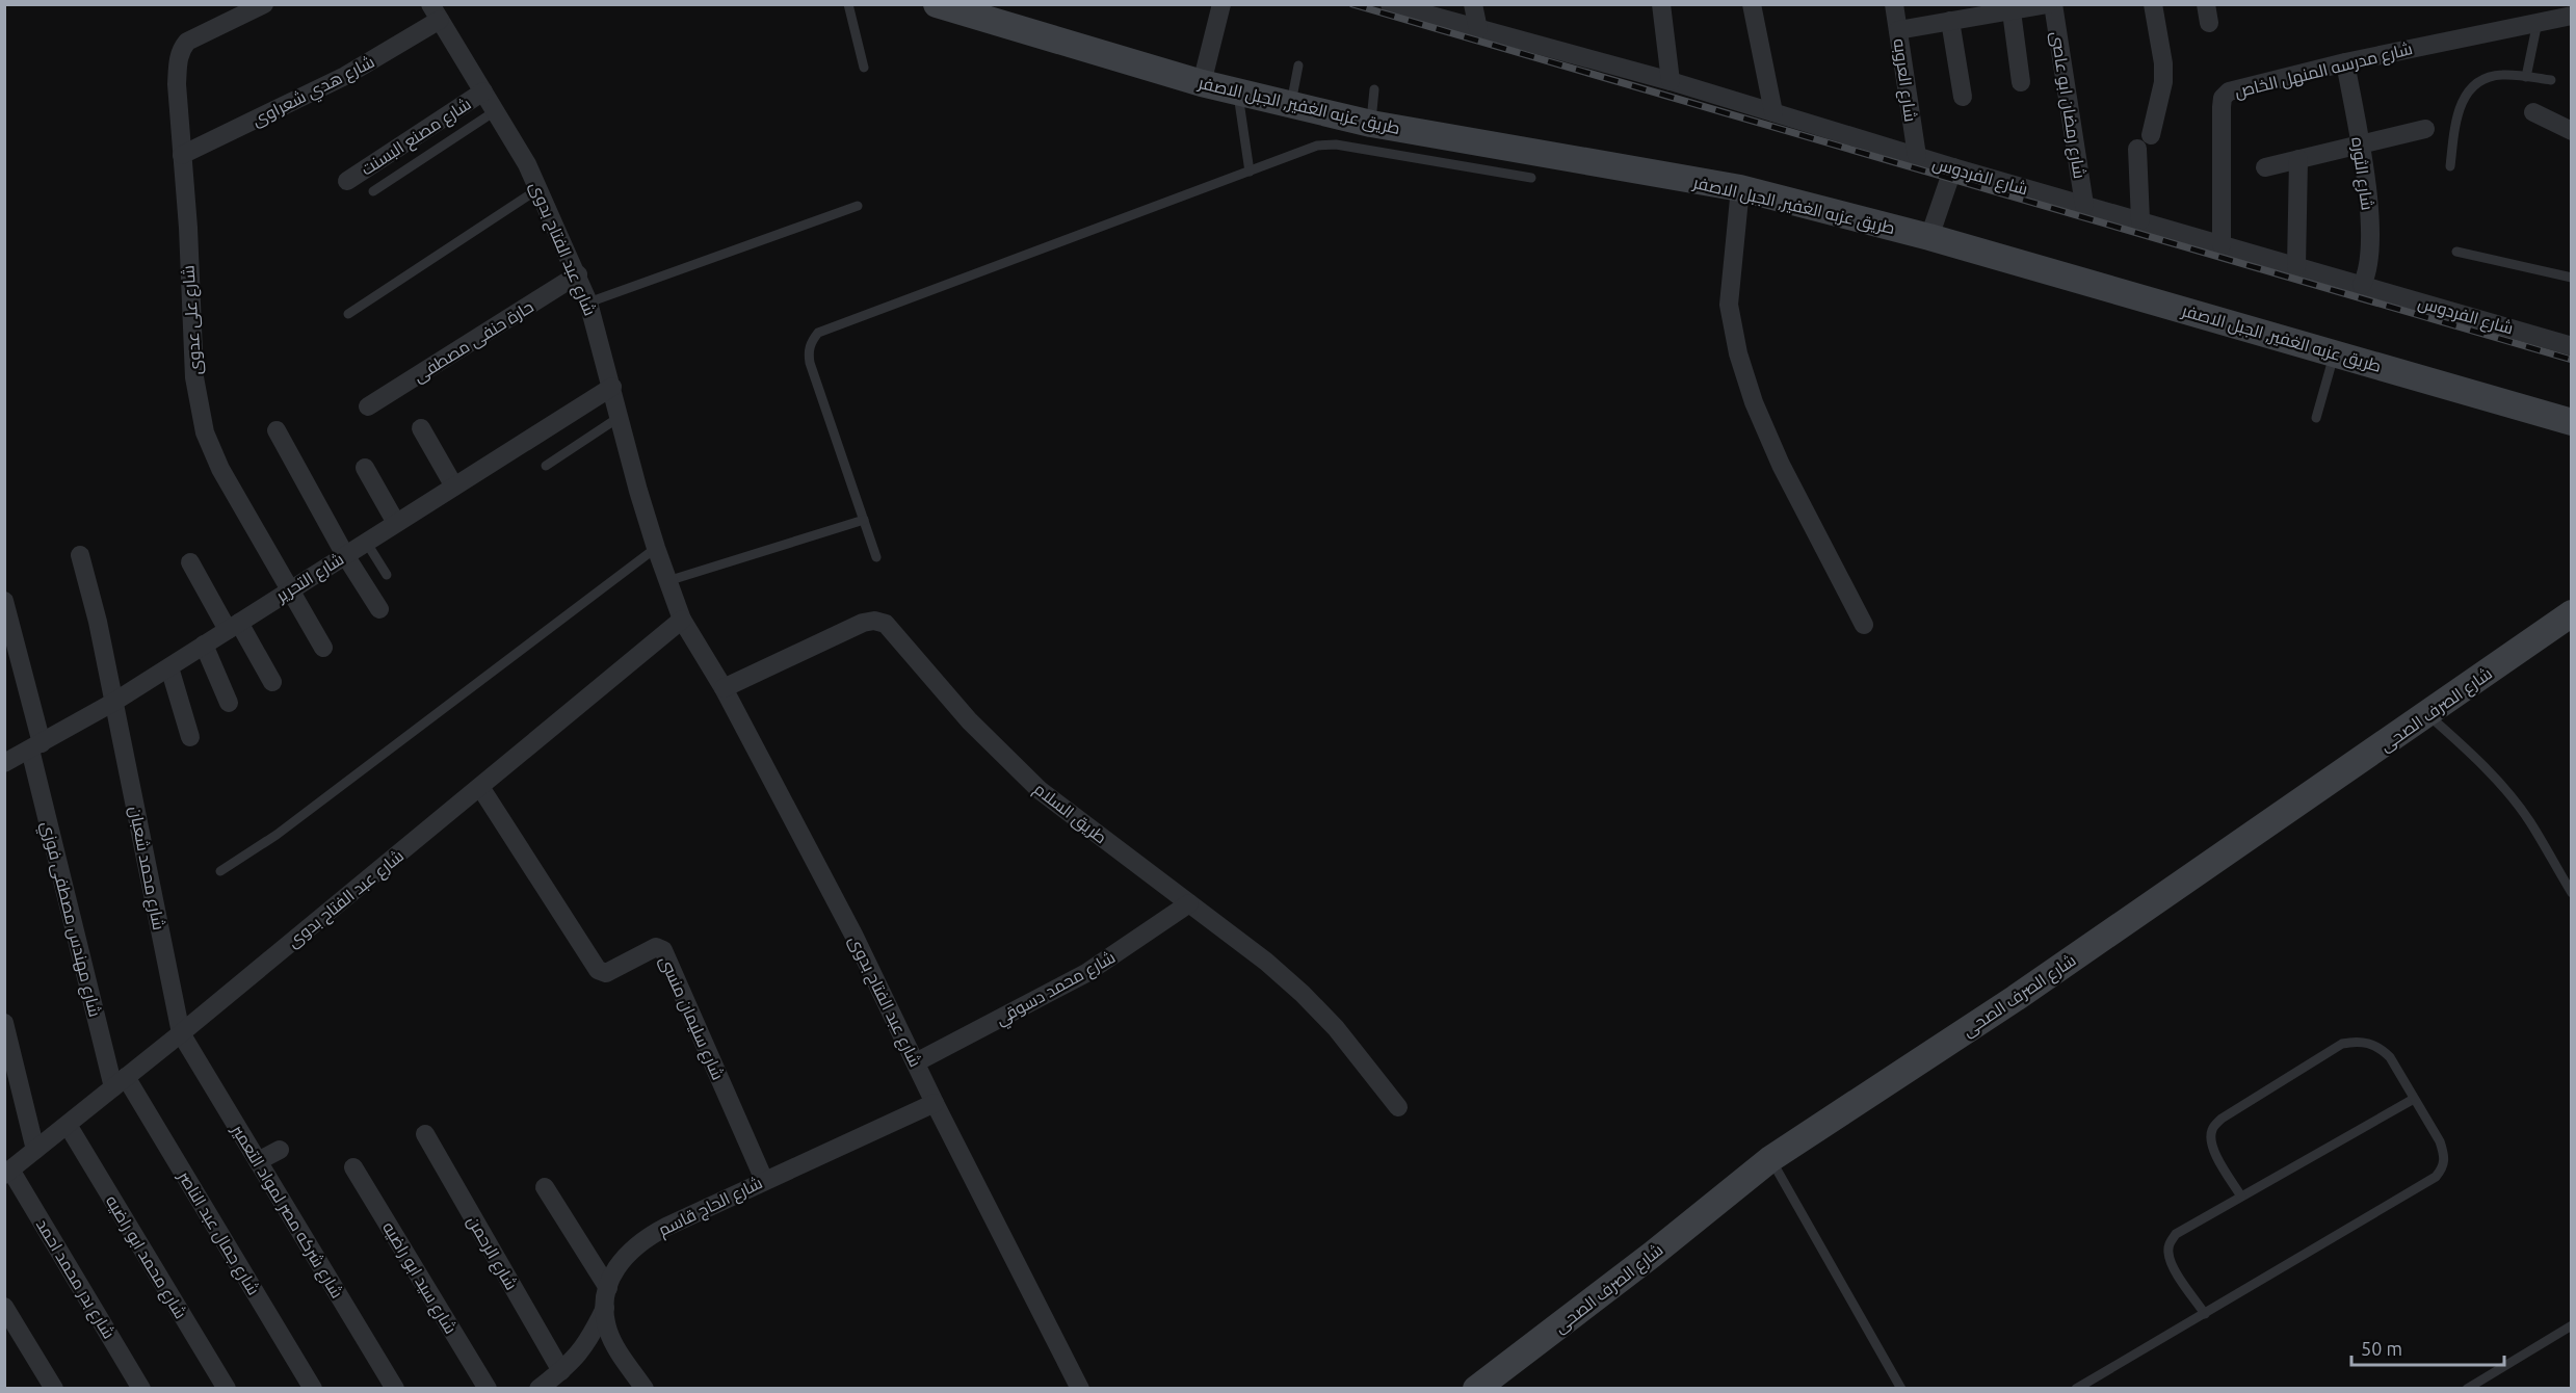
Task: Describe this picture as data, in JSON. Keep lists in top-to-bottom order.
{
  "streets": {
    "street": [
      "شارع مدرسه المنهل الخاص",
      "شارع العروبه",
      "شارع هدي شعراوى",
      "طريق عزبه الغفير, الجبل الاصفر",
      "شارع رمضان ابو عاصى",
      "شارع مصنع البسنت",
      "شارع الثوره",
      "شارع الفردوس",
      "شارع عبد الفتاح بدوى",
      "شارع على عدوى",
      "حارة حنفى مصطفى",
      "شارع التحرير",
      "شارع الصرف الصحى",
      "طريق السلام",
      "شارع محمد شعبان",
      "شارع مهندس مصطفى فوزي",
      "شارع محمد دسوقي",
      "شارع سليمان منسى",
      "شارع الحاج قاسم",
      "شارع شركه مصر لمواد التعمير",
      "شارع جمال عبد الناصر",
      "شارع الرحمن",
      "شارع محمد ابو راضيه",
      "شارع سيد ابو راضيه",
      "شارع بدر محمد احمد"
    ]
  },
  "crossings": [
    ["شارع مدرسه المنهل الخاص", "شارع الثوره"],
    ["شارع مدرسه المنهل الخاص", "شارع الفردوس"],
    ["شارع العروبه", "شارع الفردوس"],
    ["شارع هدي شعراوى", "شارع عبد الفتاح بدوى"],
    ["شارع هدي شعراوى", "شارع على عدوى"],
    ["شارع رمضان ابو عاصى", "شارع الفردوس"],
    ["شارع مصنع البسنت", "شارع عبد الفتاح بدوى"],
    ["شارع الثوره", "شارع الفردوس"],
    ["شارع عبد الفتاح بدوى", "حارة حنفى مصطفى"],
    ["شارع عبد الفتاح بدوى", "شارع التحرير"],
    ["شارع عبد الفتاح بدوى", "طريق السلام"],
    ["شارع عبد الفتاح بدوى", "شارع محمد شعبان"],
    ["شارع عبد الفتاح بدوى", "شارع مهندس مصطفى فوزي"],
    ["شارع عبد الفتاح بدوى", "شارع محمد دسوقي"],
    ["شارع عبد الفتاح بدوى", "شارع سليمان منسى"],
    ["شارع عبد الفتاح بدوى", "شارع الحاج قاسم"],
    ["شارع عبد الفتاح بدوى", "شارع شركه مصر لمواد التعمير"],
    ["شارع عبد الفتاح بدوى", "شارع جمال عبد الناصر"],
    ["شارع عبد الفتاح بدوى", "شارع محمد ابو راضيه"],
    ["شارع عبد الفتاح بدوى", "شارع بدر محمد احمد"],
    ["شارع على عدوى", "شارع التحرير"],
    ["شارع التحرير", "شارع محمد شعبان"],
    ["شارع التحرير", "شارع مهندس مصطفى فوزي"],
    ["طريق السلام", "شارع محمد دسوقي"],
    ["شارع محمد شعبان", "شارع شركه مصر لمواد التعمير"],
    ["شارع مهندس مصطفى فوزي", "شارع جمال عبد الناصر"],
    ["شارع سليمان منسى", "شارع الحاج قاسم"]
  ],
  "scale_bar": "50 m"
}
